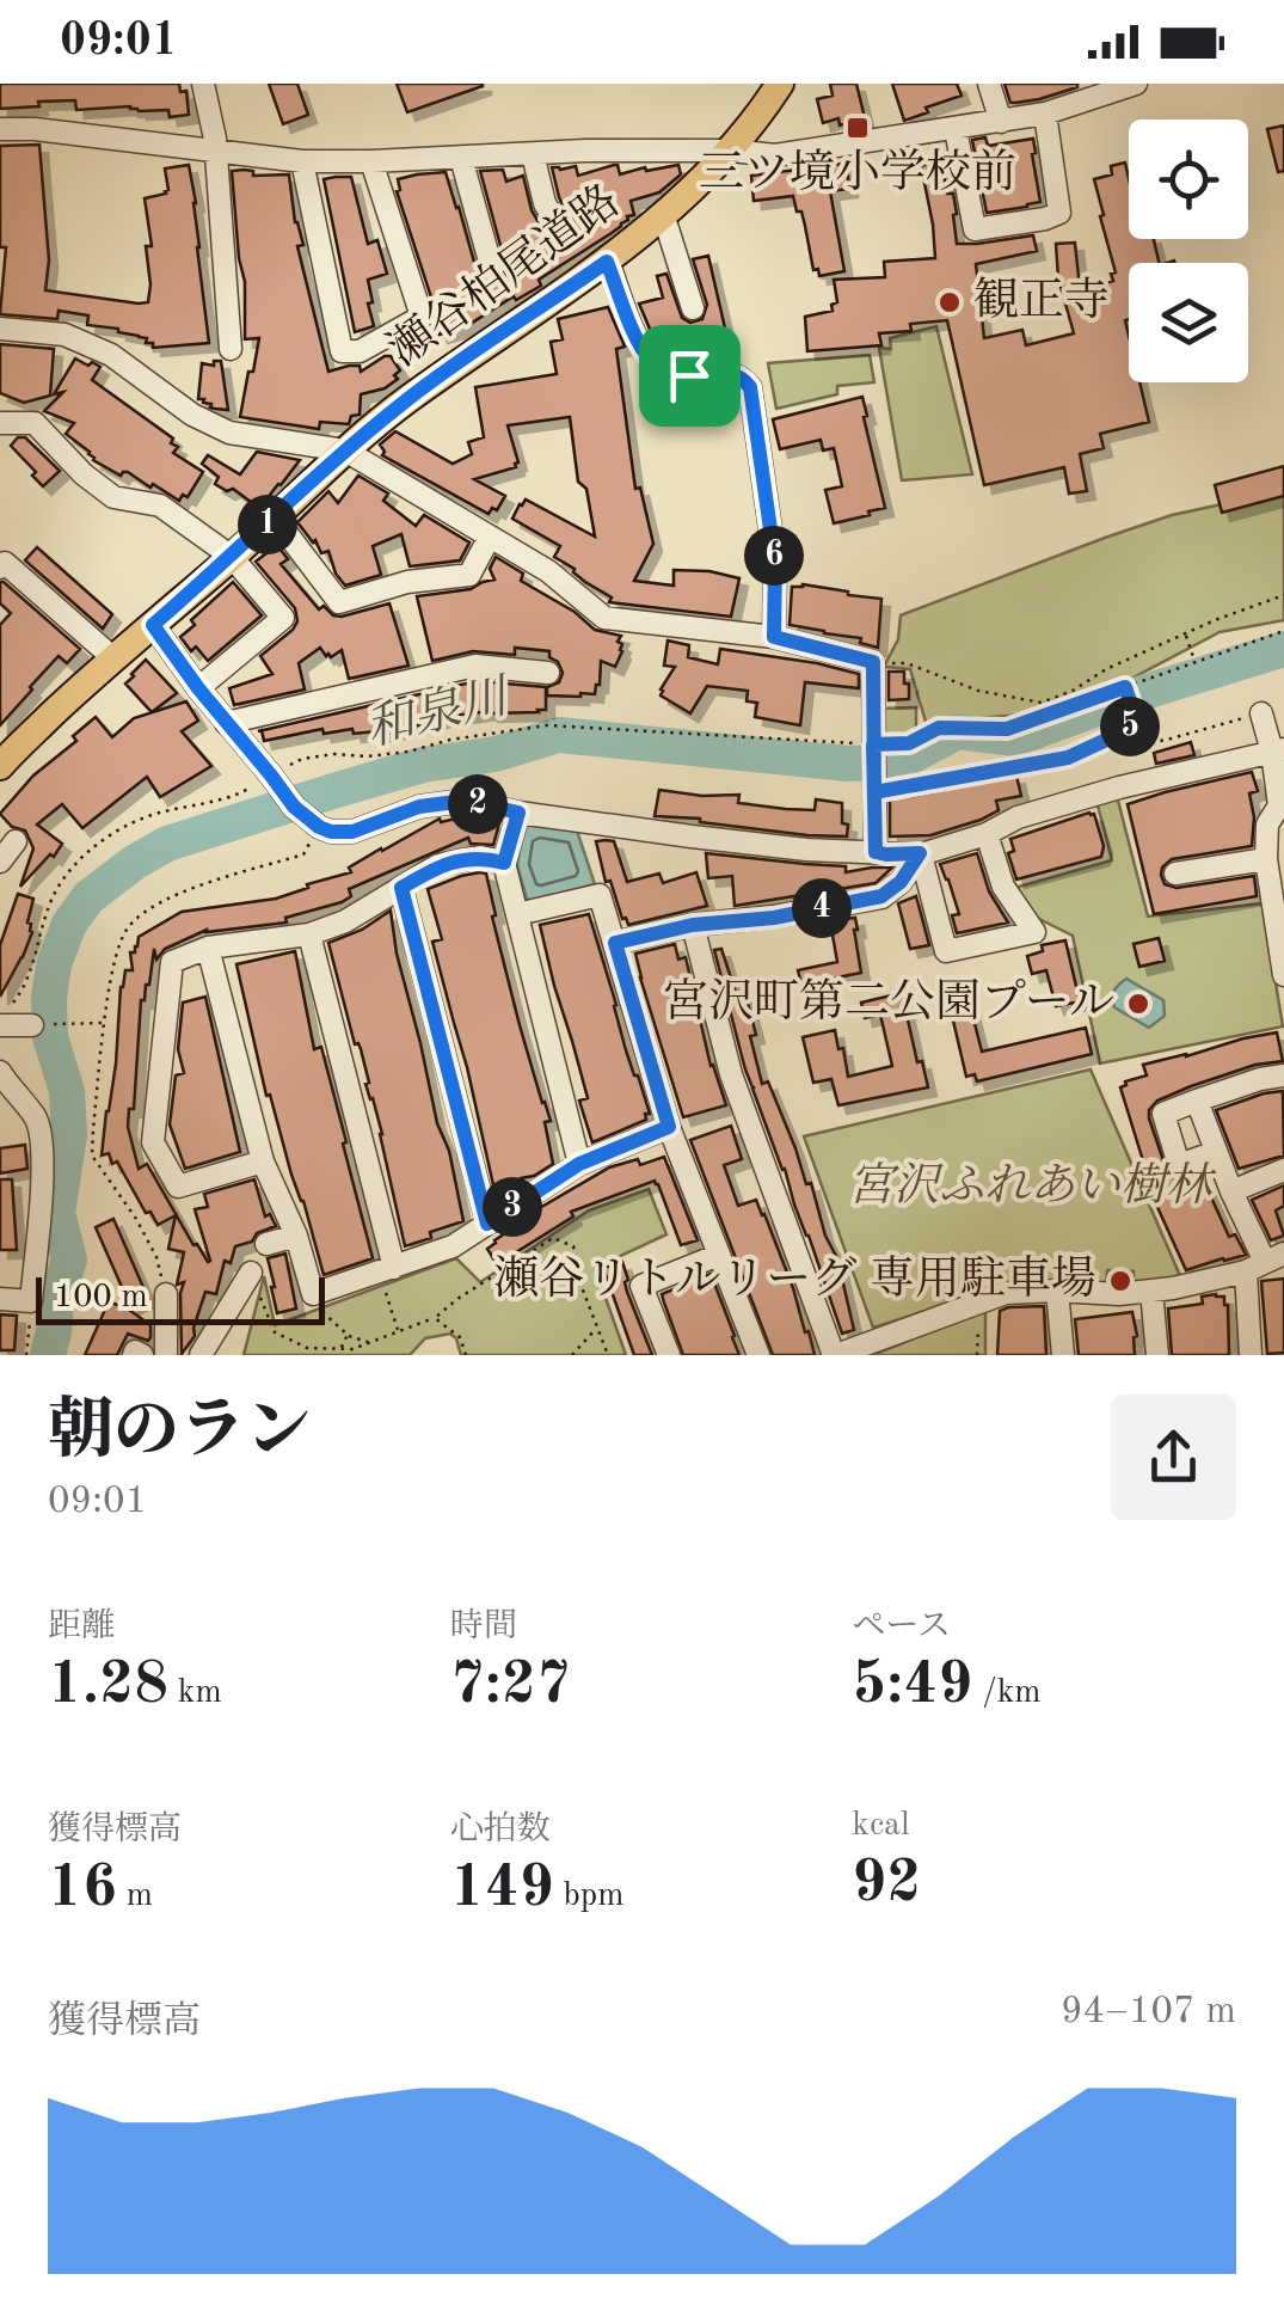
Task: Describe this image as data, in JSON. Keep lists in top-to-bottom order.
{
  "streets": {
    "main road": ["瀬谷柏尾道路"]
  },
  "water": ["和泉川"],
  "parks": ["宮沢ふれあい樹林"],
  "places": {
    "transit": ["三ツ境小学校前"],
    "other": ["観正寺", "宮沢町第二公園プール", "瀬谷リトルリーグ 専用駐車場"]
  },
  "scale_bar": "100 m",
  "page": {
    "status": "09:01",
    "pins": [
      "1",
      "6",
      "5",
      "2",
      "4",
      "3"
    ],
    "scale": "100 m",
    "heading": ["朝のラン", "09:01"],
    "stats": [
      ["距離", "1.28 km"],
      ["時間", "7:27"],
      ["ペース", "5:49 /km"],
      ["獲得標高", "16 m"],
      ["心拍数", "149 bpm"],
      ["kcal", "92"]
    ],
    "chart": ["獲得標高", "94–107 m"]
  }
}
